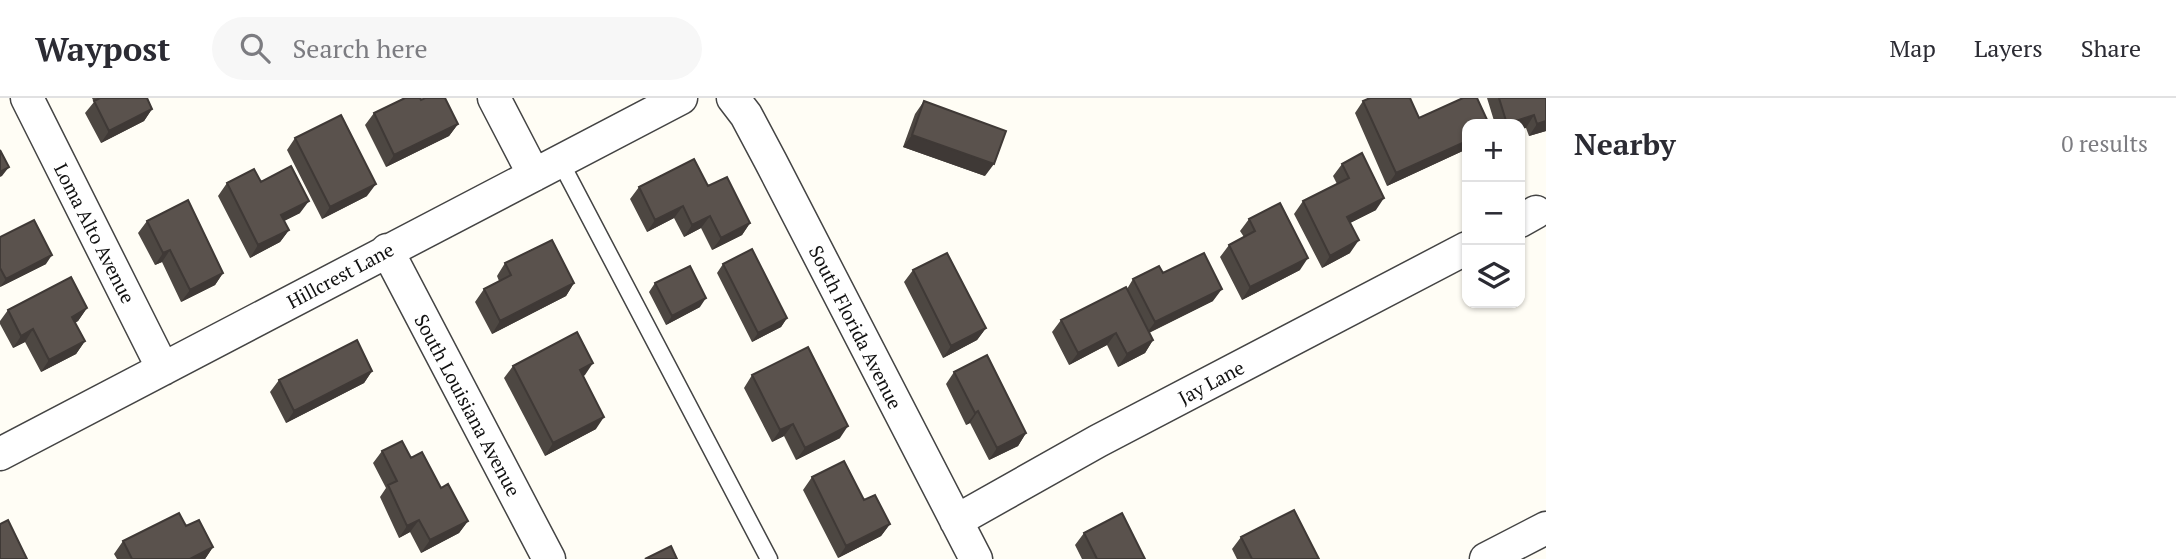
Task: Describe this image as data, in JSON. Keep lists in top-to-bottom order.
{
  "streets": {
    "street": [
      "Loma Alto Avenue",
      "Hillcrest Lane",
      "South Florida Avenue",
      "Jay Lane",
      "South Louisiana Avenue"
    ]
  },
  "crossings": [
    ["Loma Alto Avenue", "Hillcrest Lane"],
    ["Hillcrest Lane", "South Louisiana Avenue"],
    ["South Florida Avenue", "Jay Lane"]
  ],
  "page": {
    "header": "Waypost",
    "search": "Search here",
    "nav": ["Map", "Layers", "Share"],
    "heading": ["Nearby", "0 results"],
    "map_buttons": ["+", "−"]
  }
}
